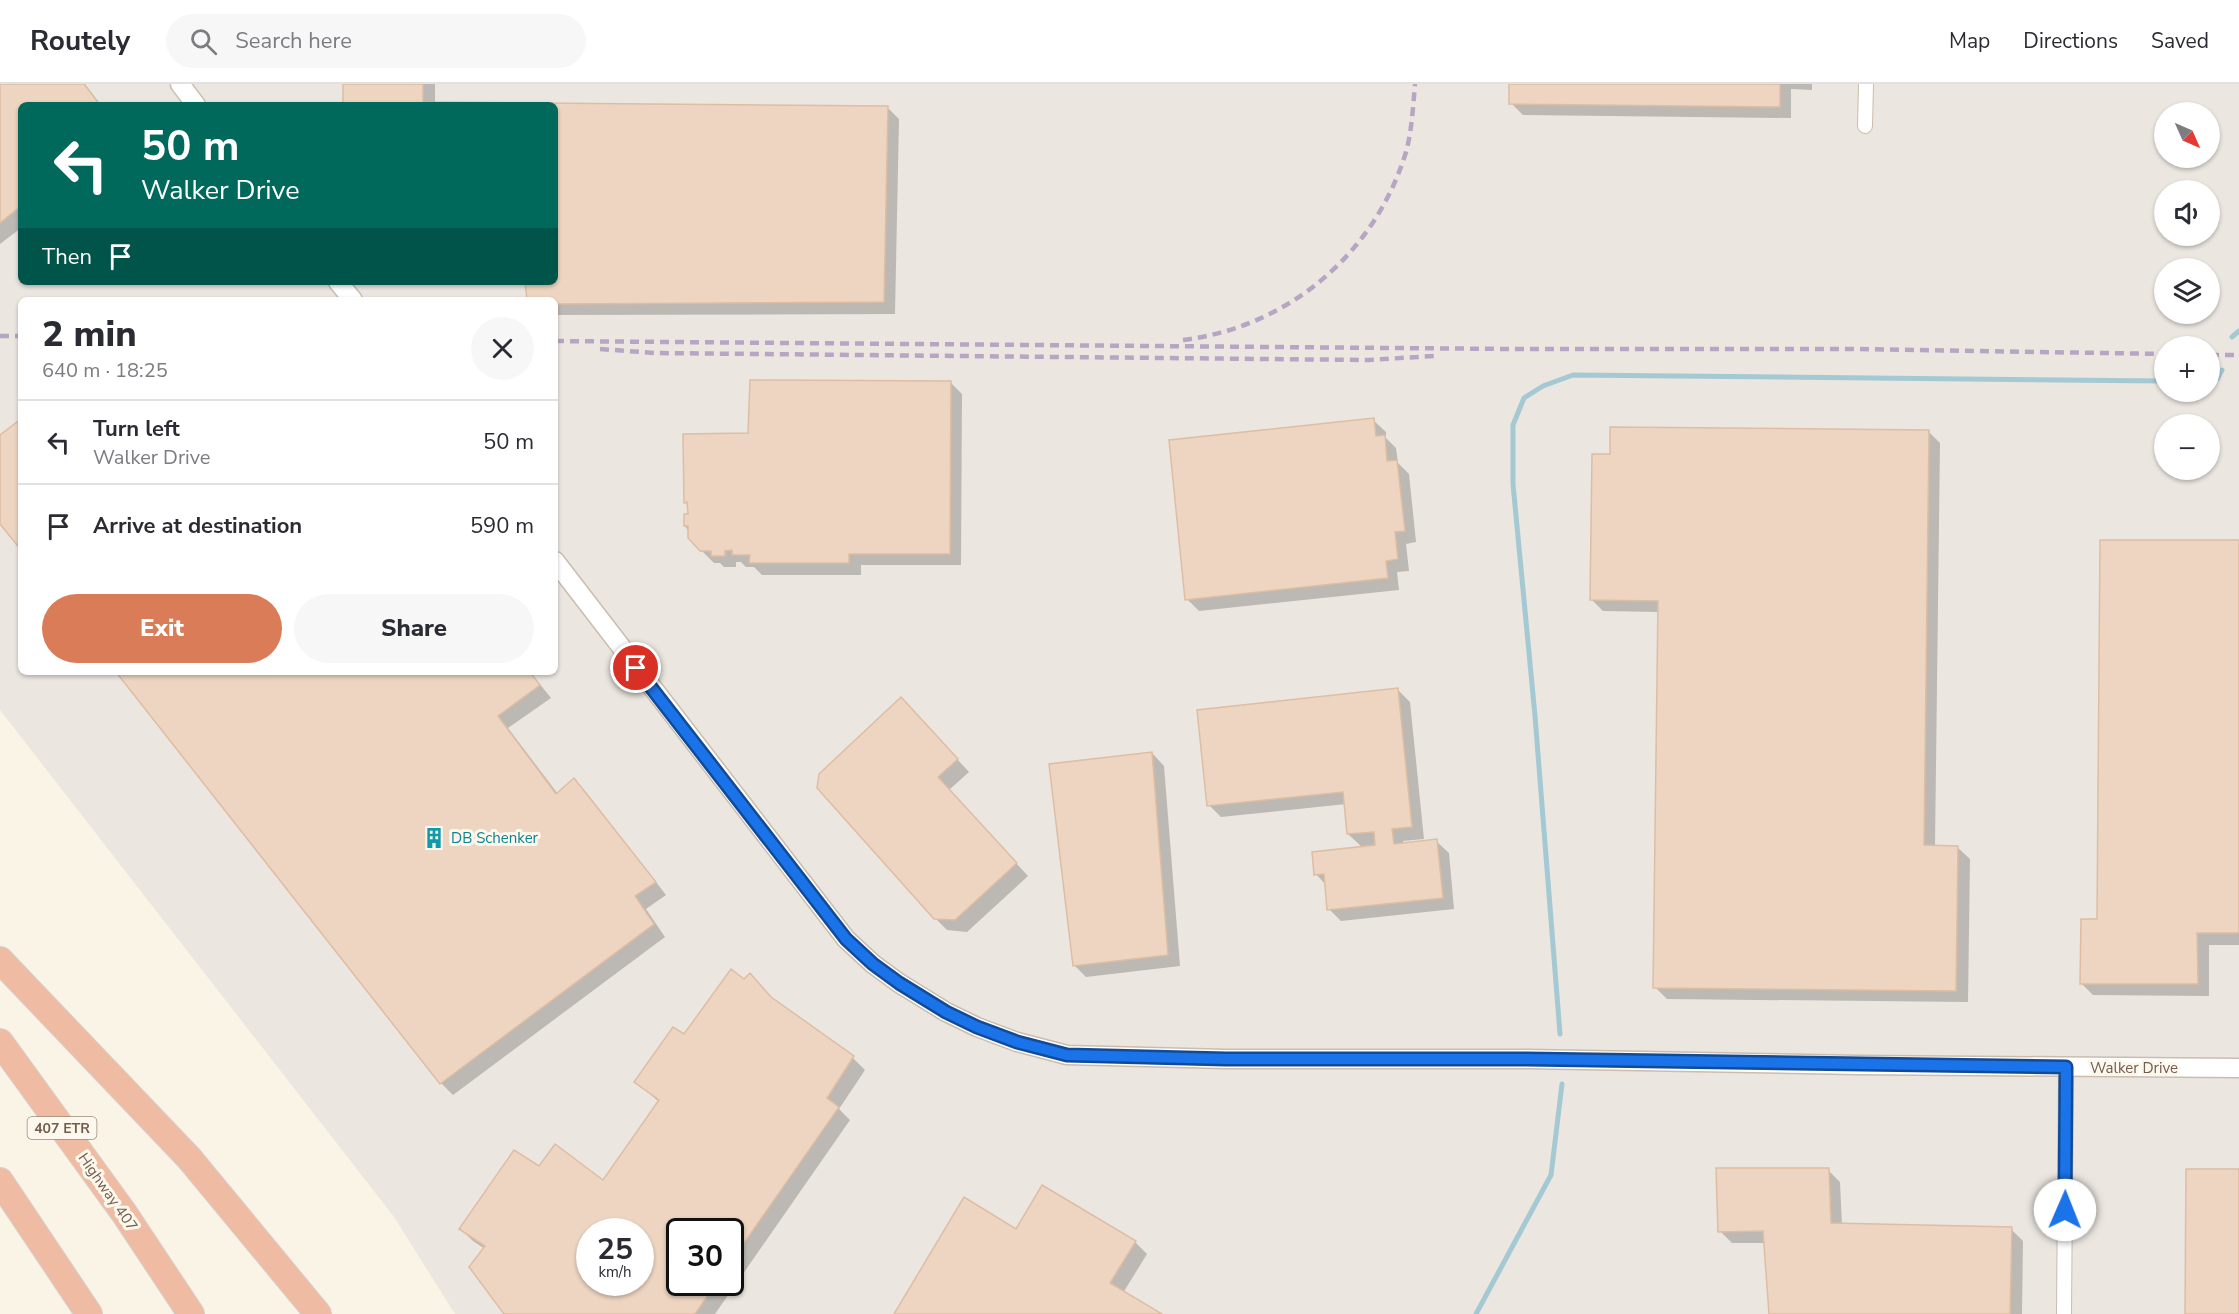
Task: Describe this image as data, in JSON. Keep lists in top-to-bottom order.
{
  "streets": {
    "highway": ["407 ETR", "Highway 407"],
    "street": ["Walker Drive"]
  },
  "places": {
    "building": ["DB Schenker"]
  },
  "north": "bottom right",
  "page": {
    "header": "Routely",
    "search": "Search here",
    "nav": ["Map", "Directions", "Saved"],
    "map_buttons": ["+", "−"],
    "turn": ["50 m", "Walker Drive"],
    "then": "Then",
    "heading": ["2 min", "640 m · 18:25"],
    "list": [
      {
        "name": "Turn left",
        "note": "Walker Drive",
        "value": "50 m"
      },
      {
        "name": "Arrive at destination",
        "value": "590 m"
      }
    ],
    "buttons": ["Exit", "Share"],
    "speed": "25 km/h",
    "limit": "30"
  }
}
